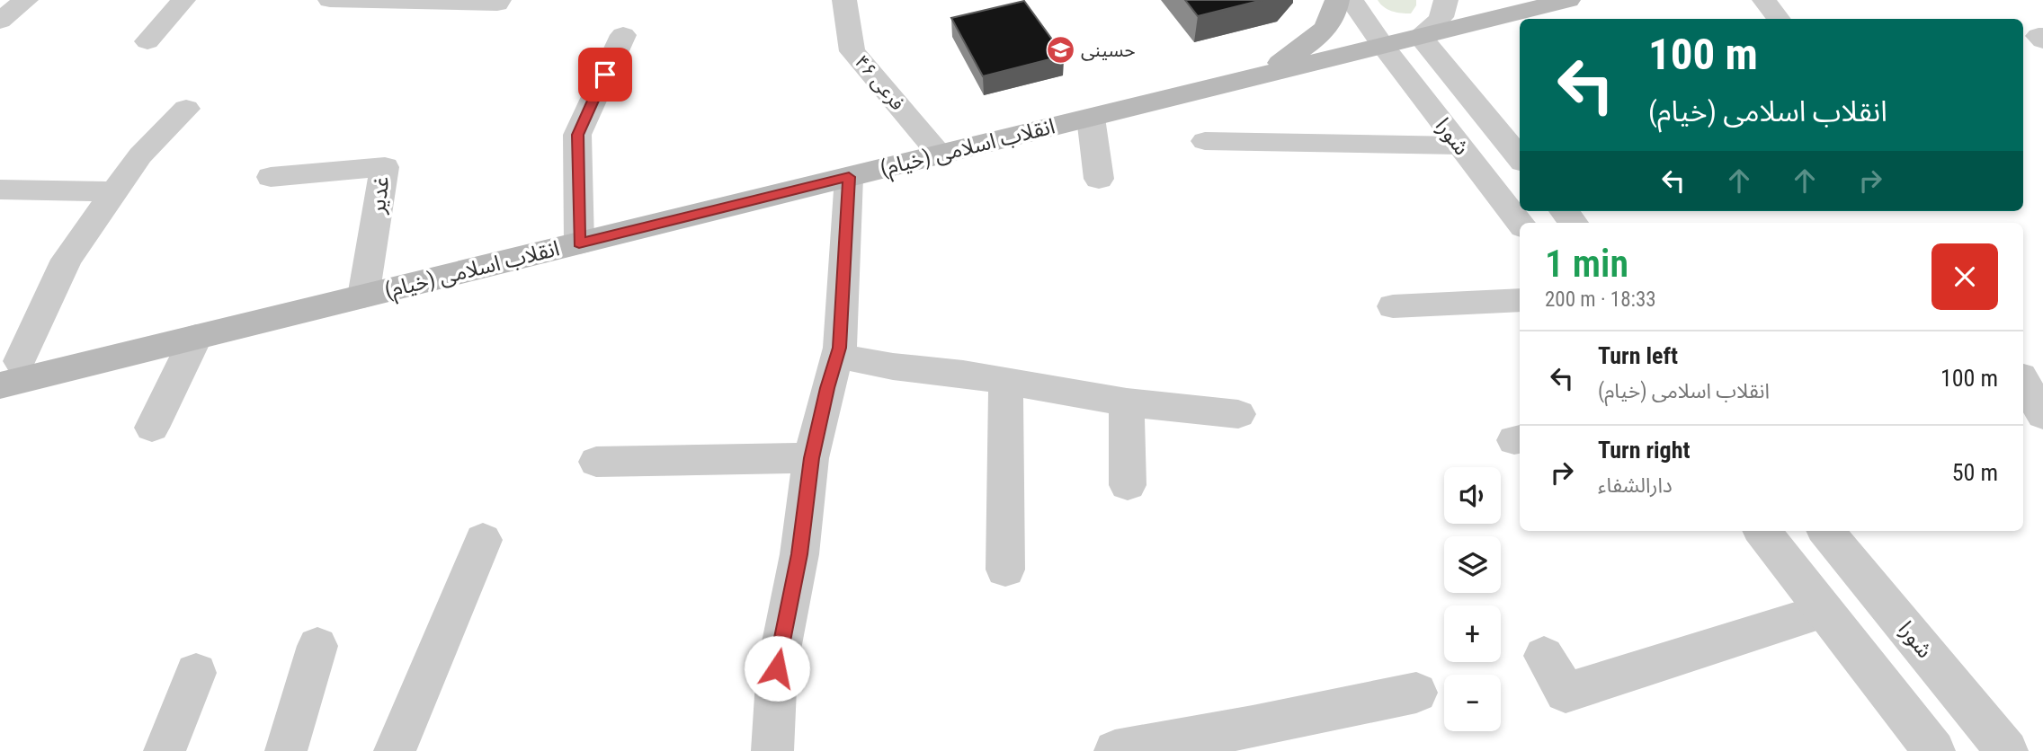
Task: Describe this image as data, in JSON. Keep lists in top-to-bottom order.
{
  "streets": {
    "main road": ["انقلاب اسلامی (خیام)"],
    "street": ["فرعی ۴۶", "شورا", "غدیر"]
  },
  "crossings": [
    ["فرعی ۴۶", "انقلاب اسلامی (خیام)"],
    ["شورا", "انقلاب اسلامی (خیام)"],
    ["انقلاب اسلامی (خیام)", "غدیر"]
  ],
  "places": {
    "school or university": ["حسینی"]
  },
  "page": {
    "turn": ["100 m", "انقلاب اسلامی (خیام)"],
    "heading": ["1 min", "200 m · 18:33"],
    "list": [
      {
        "name": "Turn left",
        "note": "انقلاب اسلامی (خیام)",
        "value": "100 m"
      },
      {
        "name": "Turn right",
        "note": "دارالشفاء",
        "value": "50 m"
      }
    ],
    "map_buttons": ["+", "−"]
  }
}
